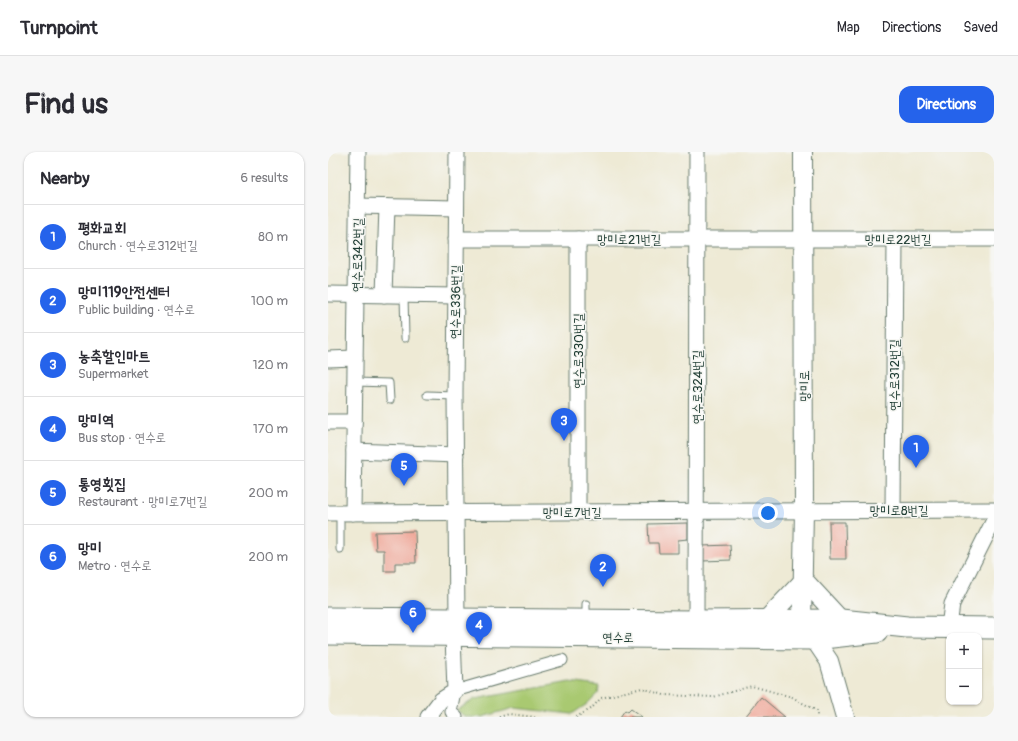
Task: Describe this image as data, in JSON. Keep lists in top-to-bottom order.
{
  "streets": {
    "main road": ["연수로"],
    "street": [
      "망미로21번길",
      "망미로22번길",
      "연수로342번길",
      "연수로336번길",
      "연수로330번길",
      "연수로312번길",
      "망미로",
      "연수로324번길",
      "망미로8번길",
      "망미로7번길"
    ]
  },
  "crossings": [
    ["망미로21번길", "망미로22번길"],
    ["망미로21번길", "연수로336번길"],
    ["망미로21번길", "연수로330번길"],
    ["망미로21번길", "망미로"],
    ["망미로21번길", "연수로324번길"],
    ["망미로22번길", "연수로312번길"],
    ["망미로22번길", "망미로"],
    ["연수로342번길", "망미로7번길"],
    ["연수로336번길", "망미로7번길"],
    ["연수로336번길", "연수로"],
    ["연수로330번길", "망미로7번길"],
    ["연수로312번길", "망미로8번길"],
    ["망미로", "망미로8번길"],
    ["망미로", "망미로7번길"],
    ["망미로", "연수로"],
    ["연수로324번길", "망미로7번길"],
    ["연수로324번길", "연수로"],
    ["망미로8번길", "망미로7번길"]
  ],
  "page": {
    "header": "Turnpoint",
    "nav": ["Map", "Directions", "Saved"],
    "buttons": "Directions",
    "title": "Find us",
    "heading": ["Nearby", "6 results"],
    "list": [
      {
        "mark": "1",
        "name": "평화교회",
        "note": "Church · 연수로312번길",
        "value": "80 m"
      },
      {
        "mark": "2",
        "name": "망미119안전센터",
        "note": "Public building · 연수로",
        "value": "100 m"
      },
      {
        "mark": "3",
        "name": "농축할인마트",
        "note": "Supermarket",
        "value": "120 m"
      },
      {
        "mark": "4",
        "name": "망미역",
        "note": "Bus stop · 연수로",
        "value": "170 m"
      },
      {
        "mark": "5",
        "name": "통영횟집",
        "note": "Restaurant · 망미로7번길",
        "value": "200 m"
      },
      {
        "mark": "6",
        "name": "망미",
        "note": "Metro · 연수로",
        "value": "200 m"
      }
    ],
    "pins": [
      "3",
      "1",
      "5",
      "2",
      "6",
      "4"
    ],
    "map_buttons": ["+", "−"]
  }
}
